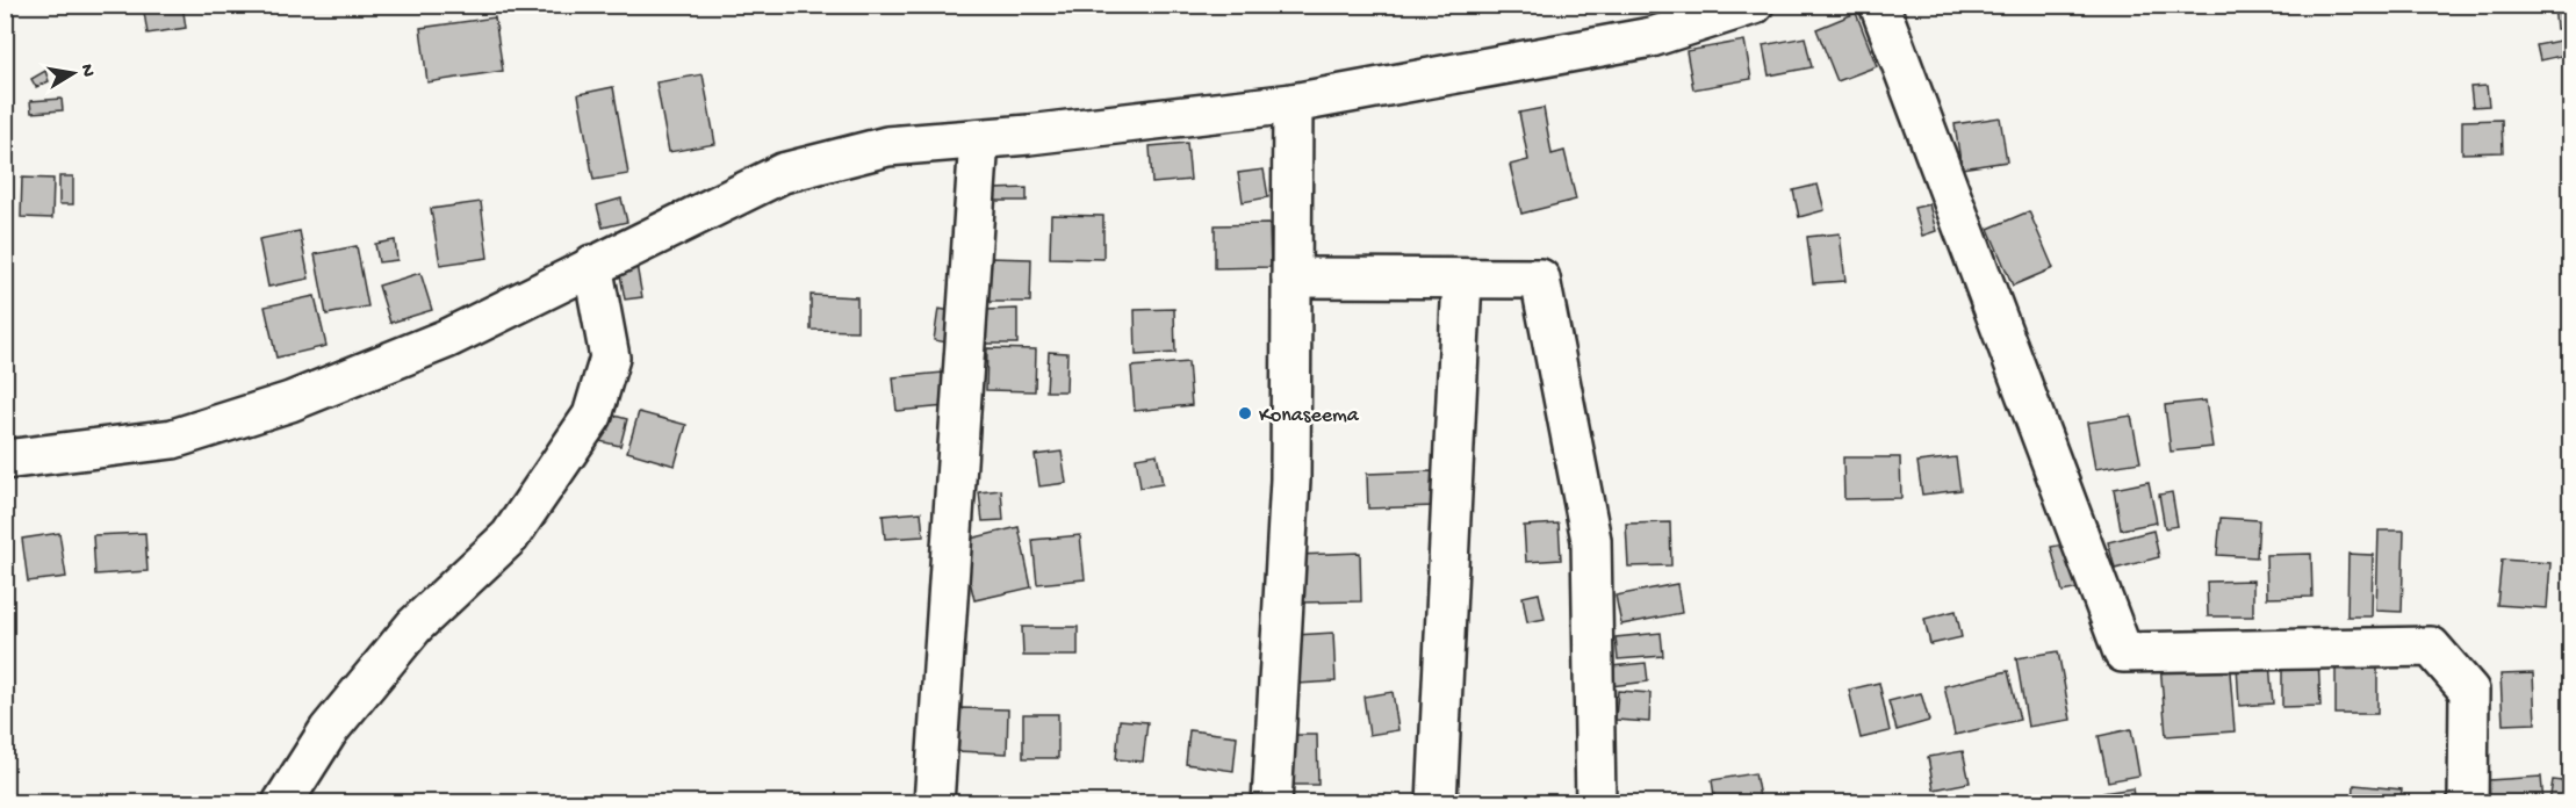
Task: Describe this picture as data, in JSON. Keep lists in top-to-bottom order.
{
  "places": ["Konaseema"],
  "north": "right"
}
